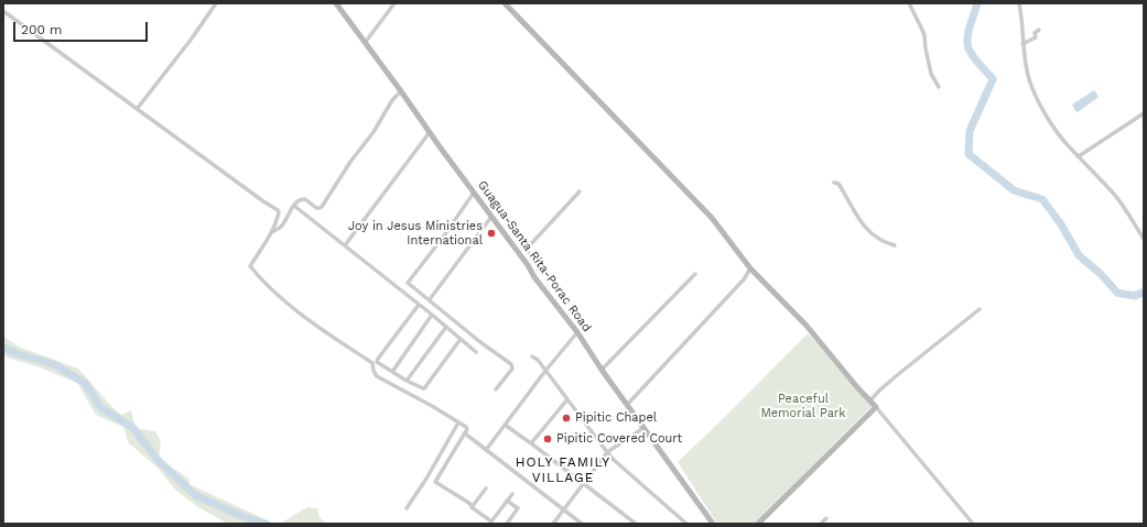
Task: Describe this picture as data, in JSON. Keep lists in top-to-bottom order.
{
  "streets": {
    "street": ["Guagua-Santa Rita-Porac Road"]
  },
  "districts": ["HOLY FAMILY VILLAGE"],
  "parks": ["Peaceful Memorial Park"],
  "places": ["Joy in Jesus Ministries International", "Pipitic Chapel", "Pipitic Covered Court"],
  "scale_bar": "200 m"
}
